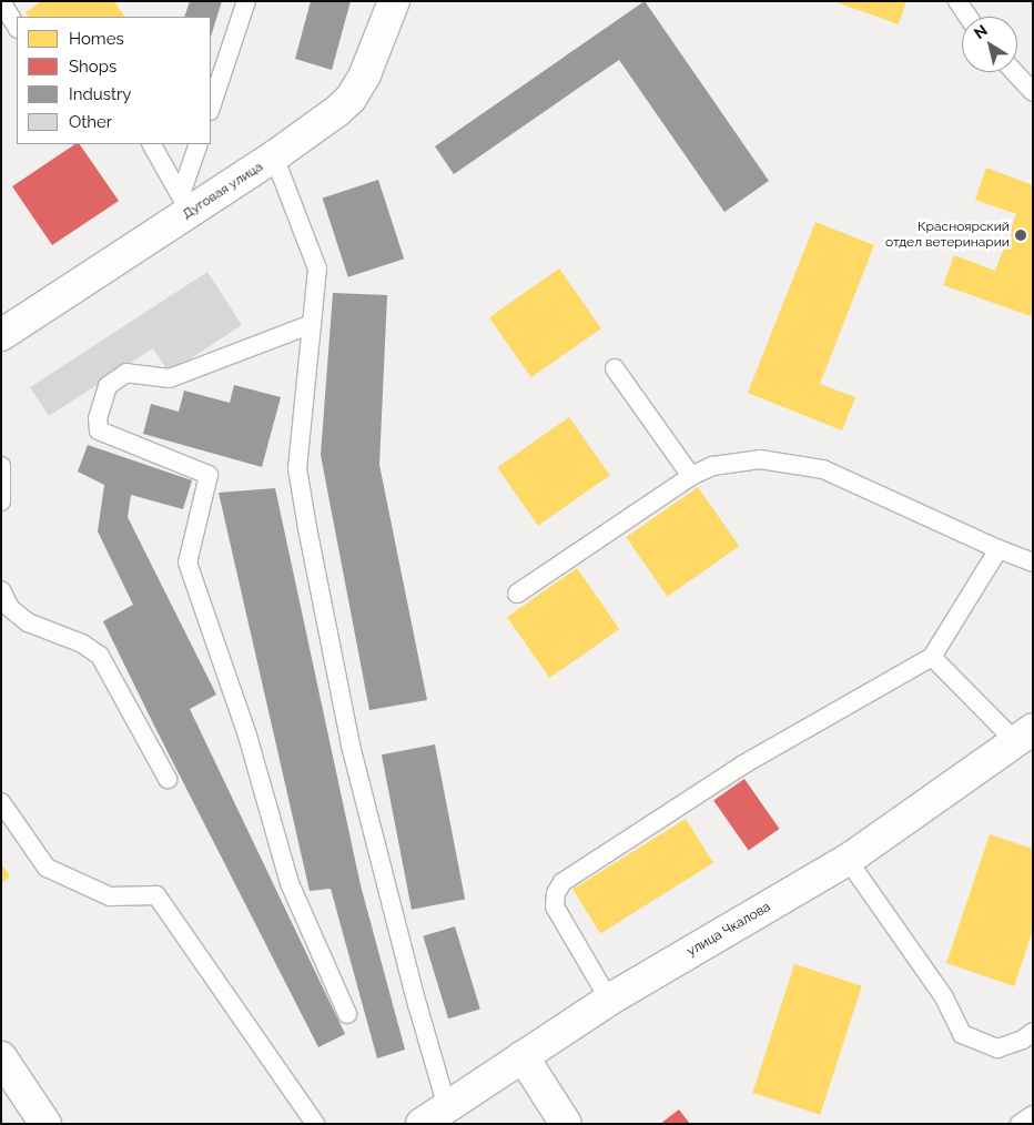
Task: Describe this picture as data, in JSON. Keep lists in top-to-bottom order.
{
  "streets": {
    "main road": ["Дуговая улица", "улица Чкалова"]
  },
  "places": ["Красноярский отдел ветеринарии"],
  "legend": [
    "Homes",
    "Shops",
    "Industry",
    "Other"
  ],
  "north": "top left"
}
